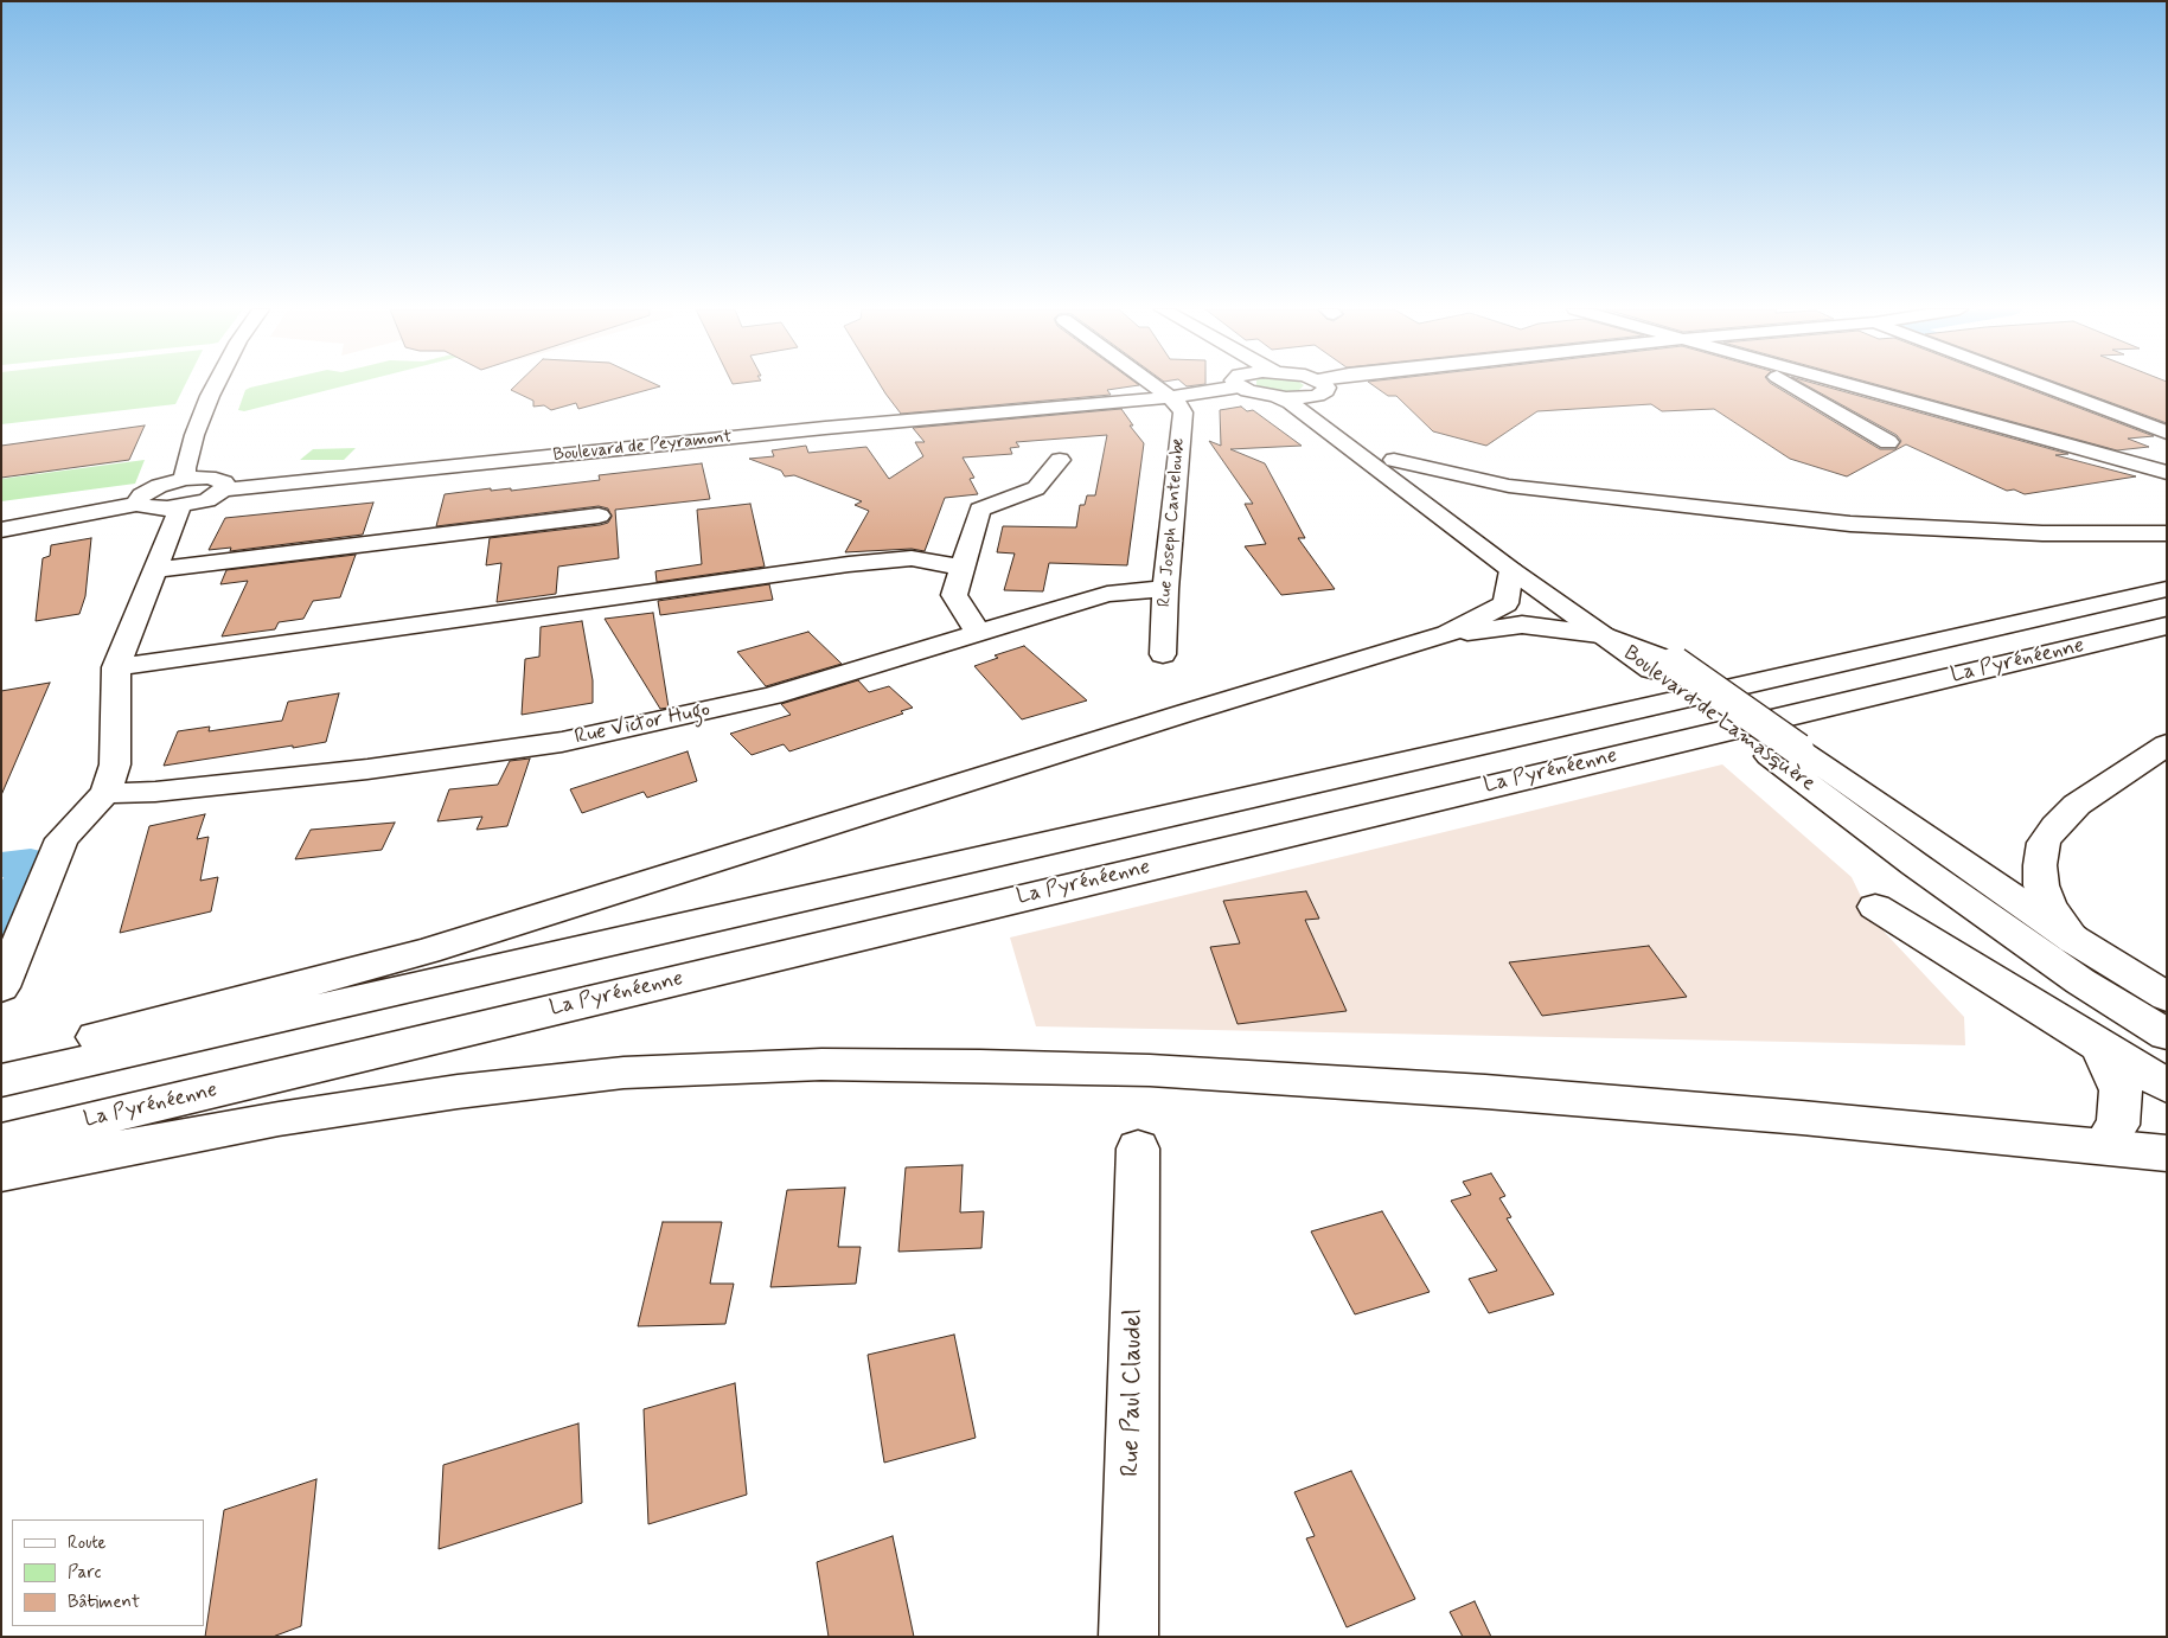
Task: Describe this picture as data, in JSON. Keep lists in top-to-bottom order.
{
  "streets": {
    "main road": [
      "Boulevard de Peyramont",
      "Rue Joseph Canteloube",
      "La Pyrénéenne",
      "Boulevard de Lamasquère",
      "Rue Victor Hugo",
      "Rue Paul Claudel"
    ]
  },
  "crossings": [
    ["Boulevard de Peyramont", "Rue Joseph Canteloube"],
    ["Rue Joseph Canteloube", "Rue Victor Hugo"]
  ],
  "legend": ["Route", "Parc", "Bâtiment"]
}
